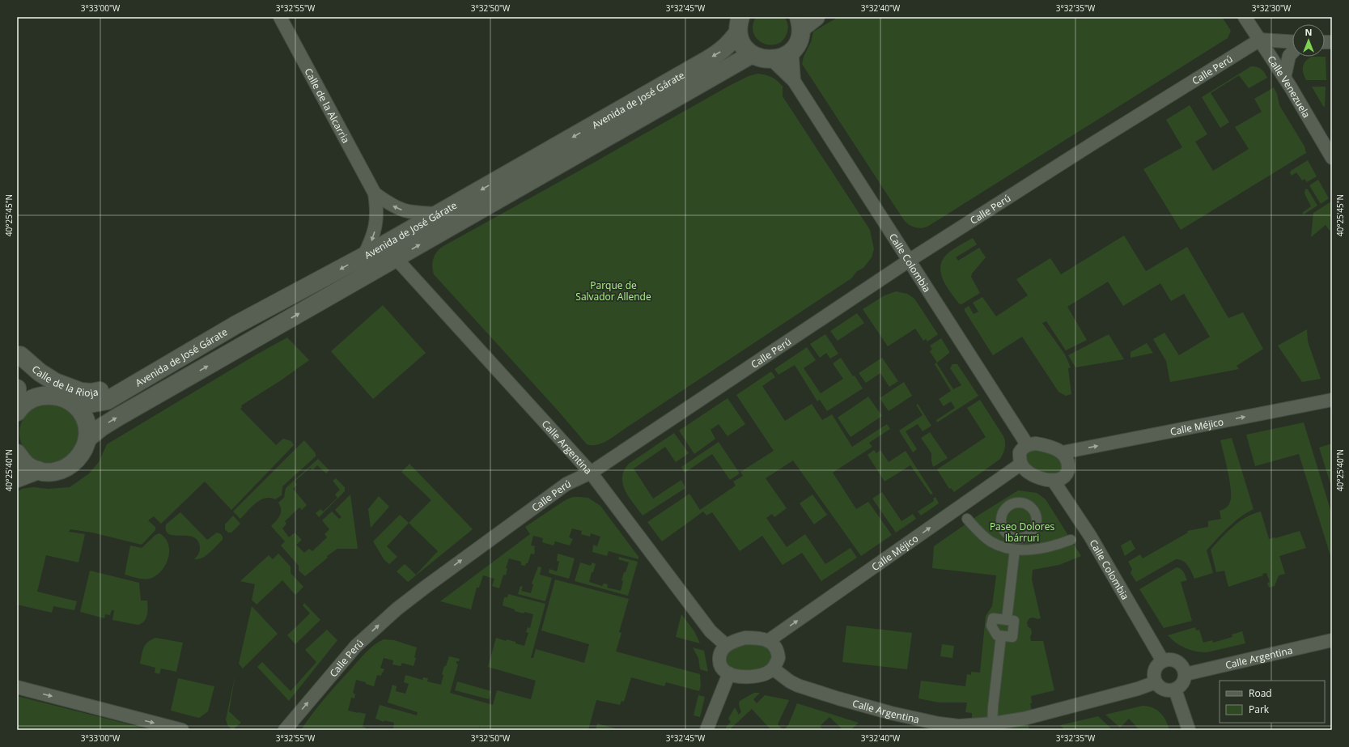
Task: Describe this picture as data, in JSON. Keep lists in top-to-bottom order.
{
  "streets": {
    "main road": ["Avenida de José Gárate", "Calle de la Rioja"],
    "street": [
      "Calle Perú",
      "Calle Venezuela",
      "Calle de la Alcarria",
      "Calle Colombia",
      "Calle Méjico",
      "Calle Argentina"
    ]
  },
  "crossings": [
    ["Calle Perú", "Calle Venezuela"],
    ["Calle Perú", "Calle Colombia"],
    ["Calle Perú", "Calle Argentina"],
    ["Avenida de José Gárate", "Calle de la Alcarria"],
    ["Avenida de José Gárate", "Calle de la Rioja"],
    ["Avenida de José Gárate", "Calle Argentina"],
    ["Calle Colombia", "Calle Méjico"],
    ["Calle Colombia", "Calle Argentina"],
    ["Calle Méjico", "Calle Argentina"]
  ],
  "one_way": ["Calle Méjico"],
  "parks": ["Parque de Salvador Allende", "Paseo Dolores Ibárruri"],
  "legend": ["Road", "Park"],
  "north": "top",
  "coordinates": [
    "3°33'00\"W",
    "3°32'55\"W",
    "3°32'50\"W",
    "3°32'45\"W",
    "3°32'40\"W",
    "3°32'35\"W",
    "3°32'30\"W",
    "40°25'45\"N",
    "40°25'40\"N"
  ]
}
